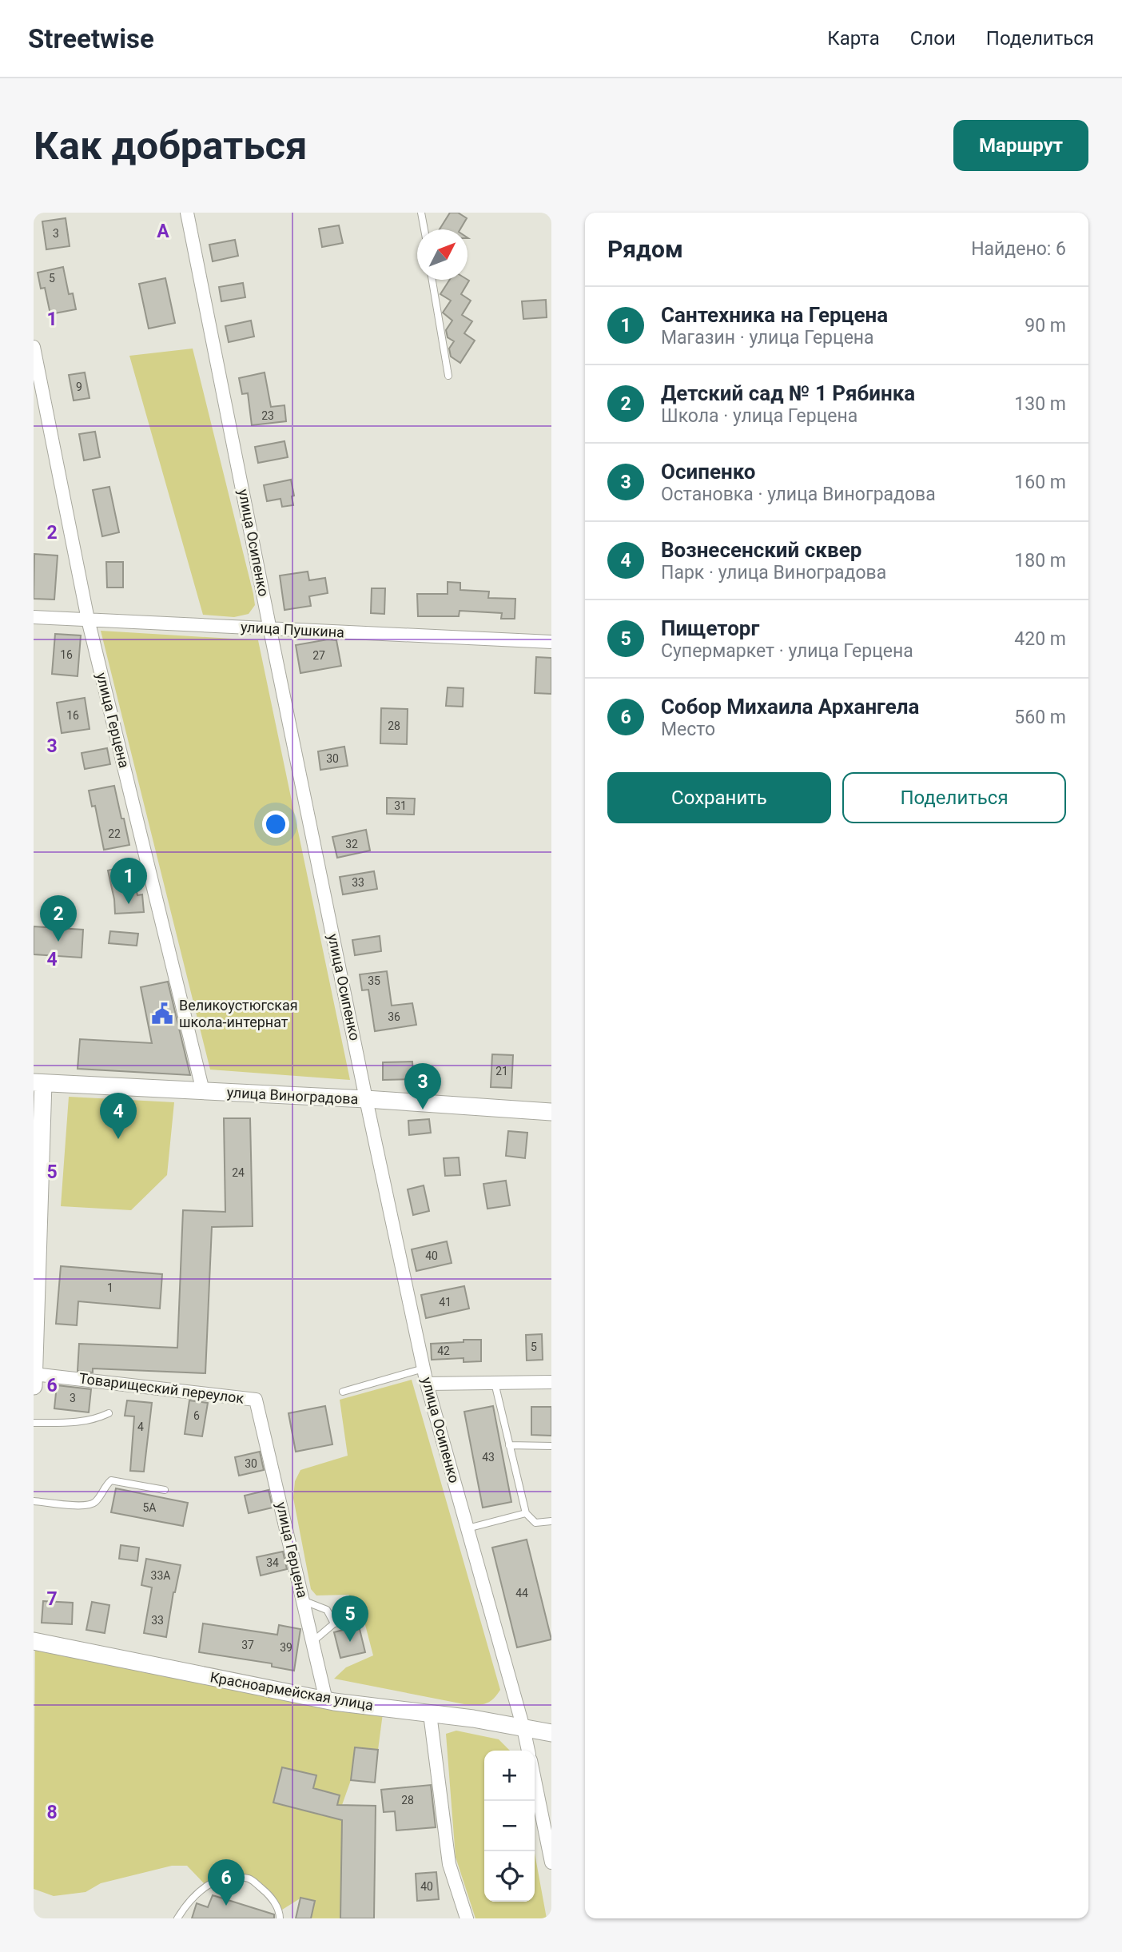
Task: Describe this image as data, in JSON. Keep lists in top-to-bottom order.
{
  "streets": {
    "street": [
      "улица Осипенко",
      "улица Пушкина",
      "улица Герцена",
      "улица Виноградова",
      "Товарищеский переулок",
      "Красноармейская улица"
    ]
  },
  "crossings": [
    ["улица Осипенко", "улица Пушкина"],
    ["улица Осипенко", "улица Виноградова"],
    ["улица Осипенко", "Красноармейская улица"],
    ["улица Пушкина", "улица Герцена"],
    ["улица Герцена", "улица Виноградова"],
    ["улица Герцена", "Товарищеский переулок"],
    ["улица Герцена", "Красноармейская улица"]
  ],
  "places": {
    "public building": ["Великоустюгская школа-интернат"]
  },
  "house_numbers": [
    "3",
    "5",
    "9",
    "23",
    "16",
    "27",
    "16",
    "28",
    "30",
    "31",
    "22",
    "32",
    "33",
    "35",
    "36",
    "21",
    "24",
    "40",
    "1",
    "41",
    "5",
    "42",
    "3",
    "6",
    "4",
    "43",
    "30",
    "5А",
    "34",
    "33А",
    "44",
    "33",
    "37",
    "39",
    "28",
    "40"
  ],
  "north": "top right",
  "page": {
    "header": "Streetwise",
    "nav": ["Карта", "Слои", "Поделиться"],
    "buttons": [
      "Маршрут",
      ["Сохранить", "Поделиться"]
    ],
    "title": "Как добраться",
    "heading": ["Рядом", "Найдено: 6"],
    "list": [
      {
        "mark": "1",
        "name": "Сантехника на Герцена",
        "note": "Магазин · улица Герцена",
        "value": "90 m"
      },
      {
        "mark": "2",
        "name": "Детский сад № 1 Рябинка",
        "note": "Школа · улица Герцена",
        "value": "130 m"
      },
      {
        "mark": "3",
        "name": "Осипенко",
        "note": "Остановка · улица Виноградова",
        "value": "160 m"
      },
      {
        "mark": "4",
        "name": "Вознесенский сквер",
        "note": "Парк · улица Виноградова",
        "value": "180 m"
      },
      {
        "mark": "5",
        "name": "Пищеторг",
        "note": "Супермаркет · улица Герцена",
        "value": "420 m"
      },
      {
        "mark": "6",
        "name": "Собор Михаила Архангела",
        "note": "Место",
        "value": "560 m"
      }
    ],
    "pins": [
      "1",
      "2",
      "3",
      "4",
      "5",
      "6"
    ],
    "map_buttons": ["+", "−"]
  },
  "grid": {
    "columns": ["A"],
    "rows": [
      "1",
      "2",
      "3",
      "4",
      "5",
      "6",
      "7",
      "8"
    ]
  }
}
